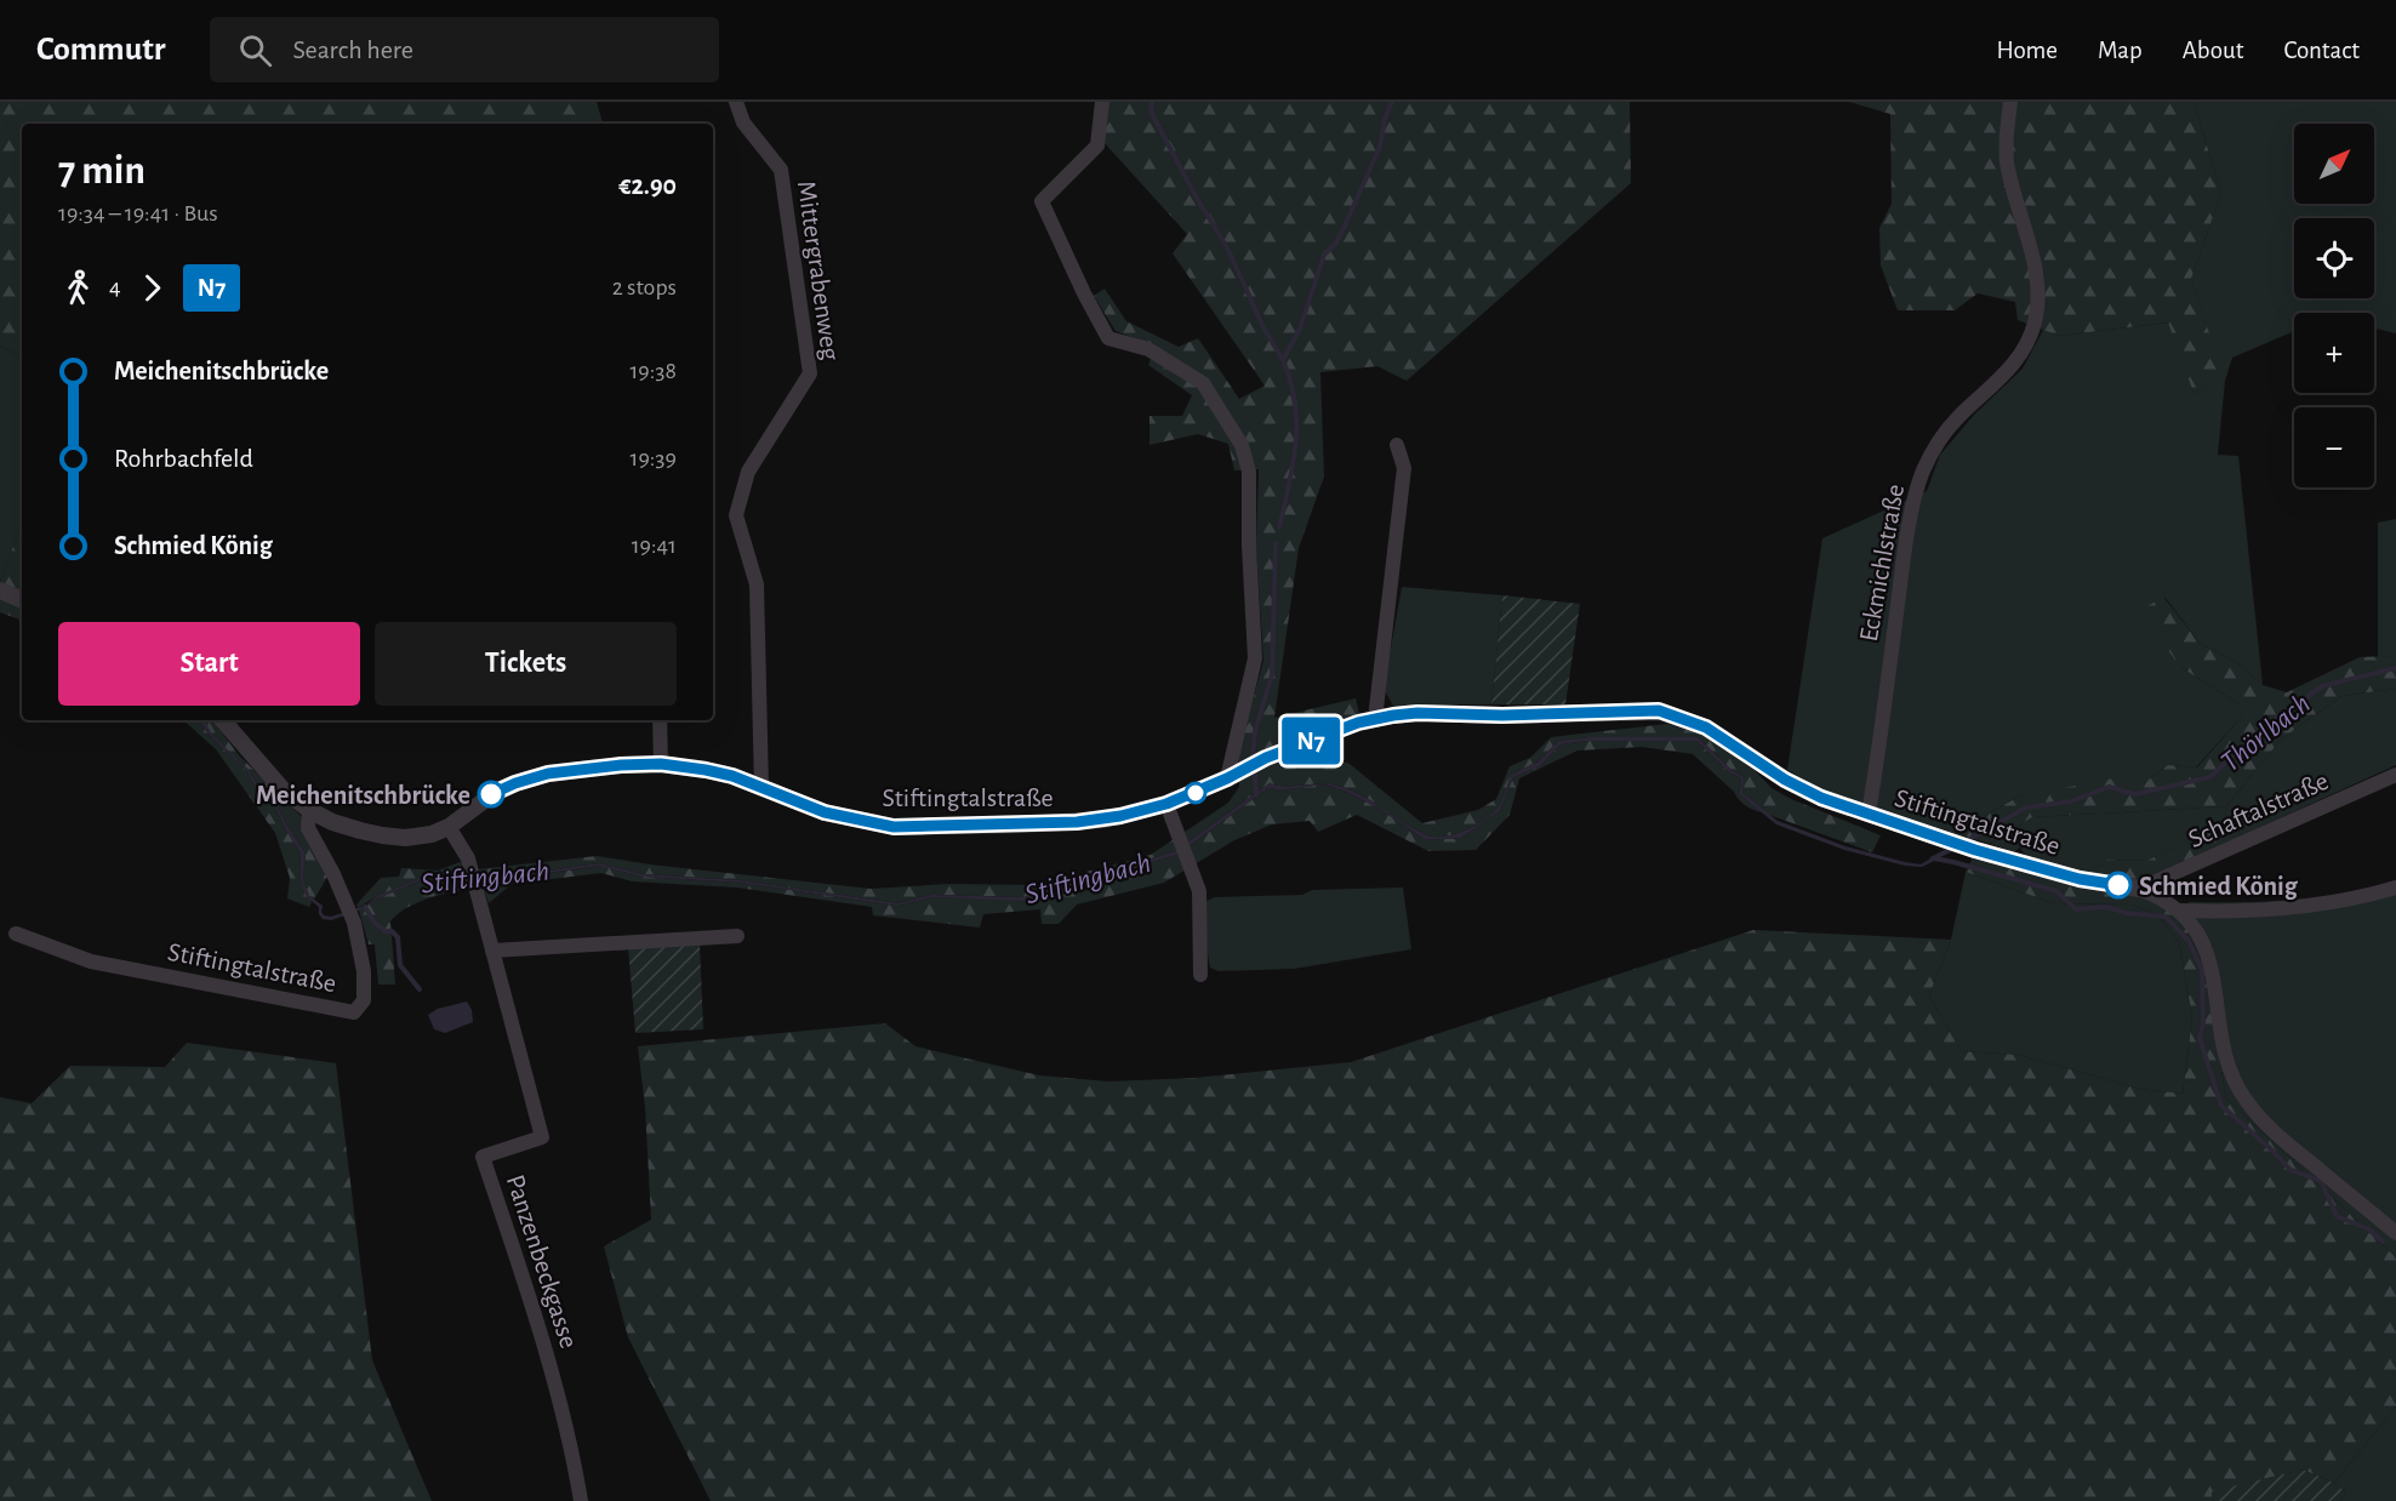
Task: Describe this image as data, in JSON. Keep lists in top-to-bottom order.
{
  "streets": {
    "street": [
      "Mittergrabenweg",
      "Eckmichlstraße",
      "Stiftingtalstraße",
      "Schaftalstraße",
      "Panzenbeckgasse"
    ]
  },
  "crossings": [
    ["Mittergrabenweg", "Stiftingtalstraße"],
    ["Eckmichlstraße", "Stiftingtalstraße"],
    ["Stiftingtalstraße", "Schaftalstraße"],
    ["Stiftingtalstraße", "Panzenbeckgasse"]
  ],
  "water": ["Thörlbach", "Stiftingbach"],
  "places": ["Meichenitschbrücke", "Schmied König"],
  "lines": ["bus line N7"],
  "north": "top right",
  "page": {
    "header": "Commutr",
    "search": "Search here",
    "nav": [
      "Home",
      "Map",
      "About",
      "Contact"
    ],
    "on_map": "N7",
    "map_buttons": ["+", "−"],
    "heading": ["7 min", "19:34 – 19:41 · Bus", "€2.90"],
    "legs": ["4", "N7", "2 stops"],
    "list": [
      {
        "name": "Meichenitschbrücke",
        "value": "19:38"
      },
      {
        "name": "Rohrbachfeld",
        "value": "19:39"
      },
      {
        "name": "Schmied König",
        "value": "19:41"
      }
    ],
    "buttons": ["Start", "Tickets"]
  }
}
